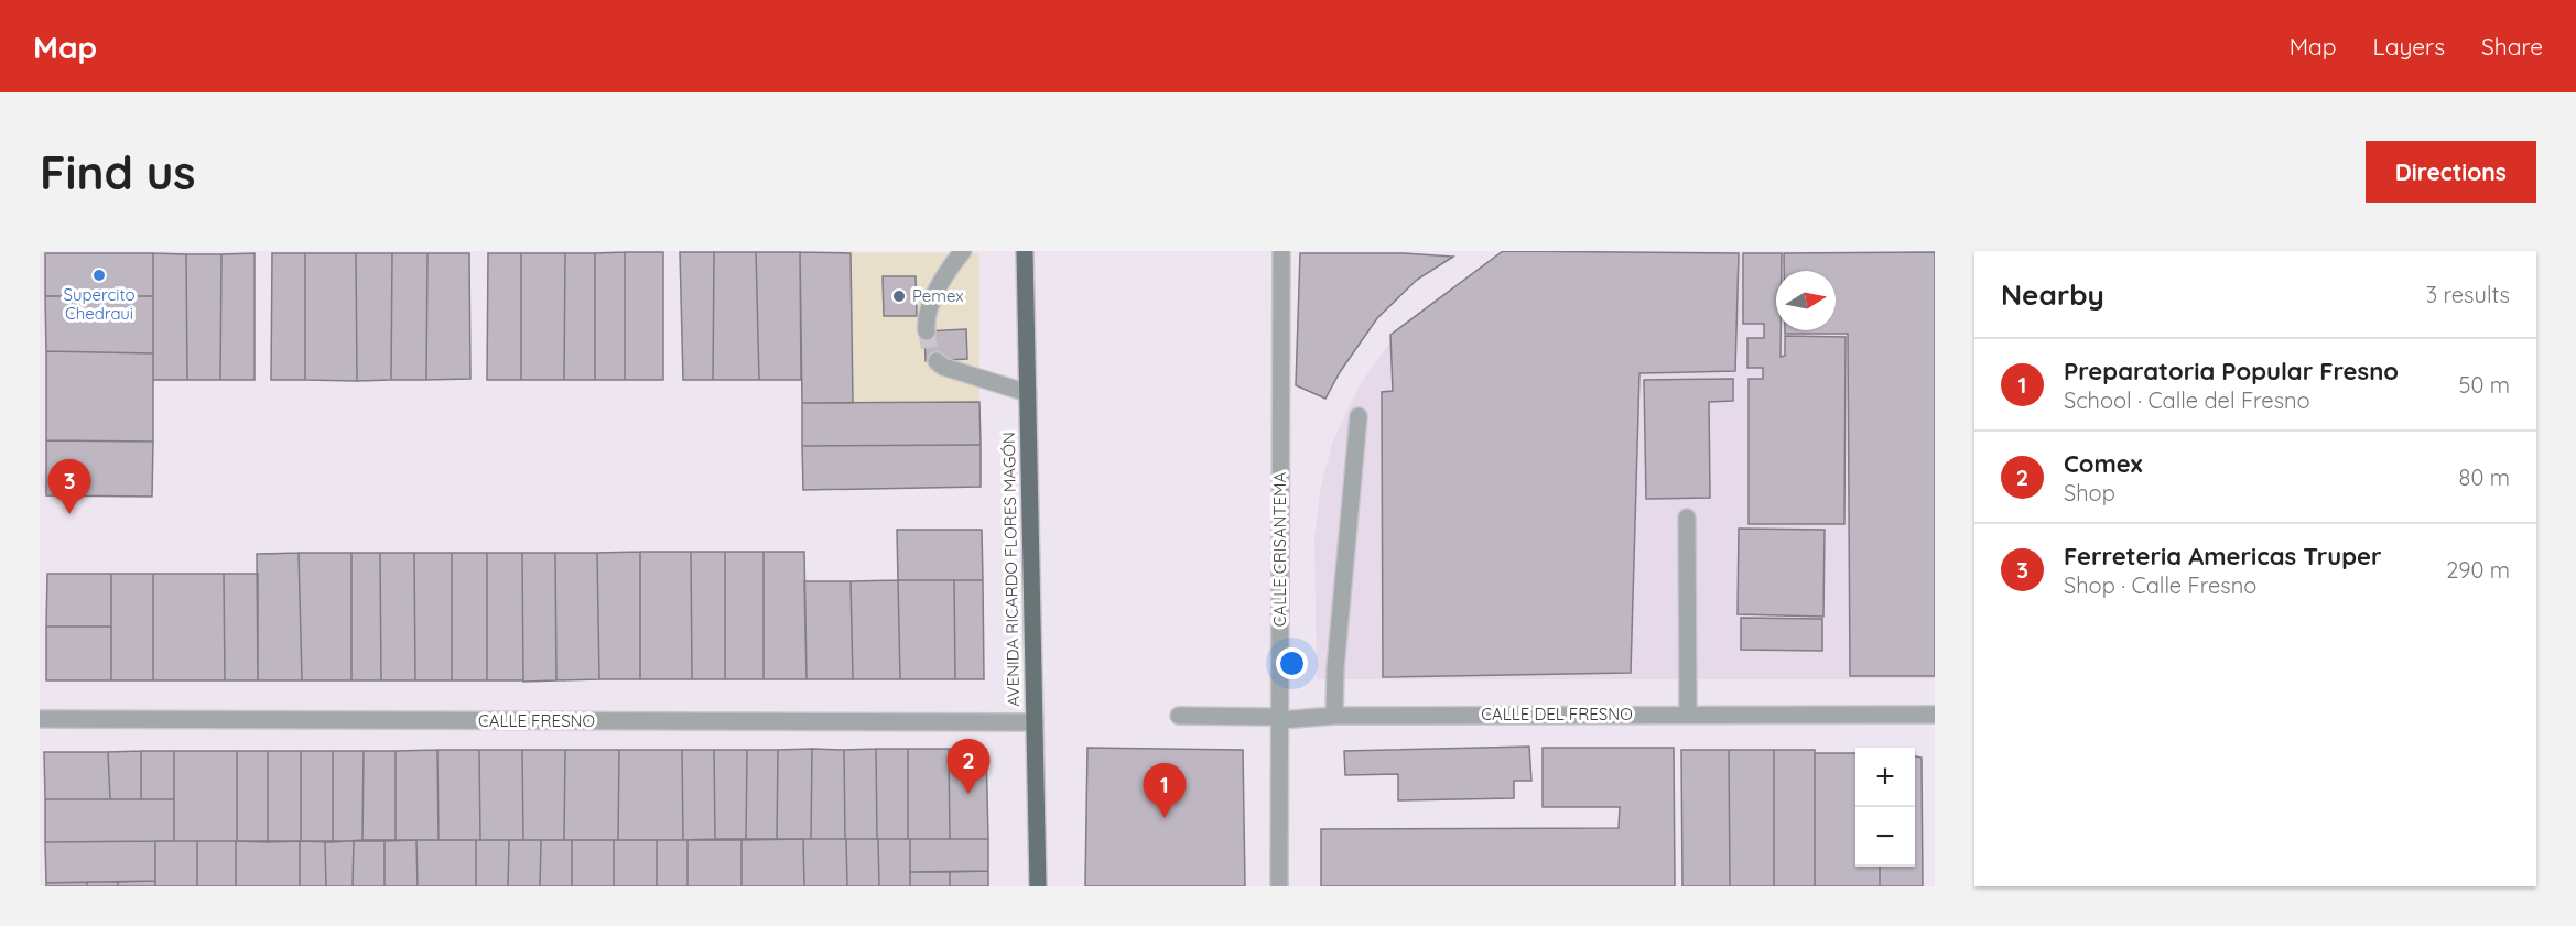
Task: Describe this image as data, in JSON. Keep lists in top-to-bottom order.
{
  "streets": {
    "main road": ["AVENIDA RICARDO FLORES MAGÓN"],
    "street": ["CALLE CRISANTEMA", "CALLE DEL FRESNO", "CALLE FRESNO"]
  },
  "crossings": [
    ["CALLE CRISANTEMA", "CALLE DEL FRESNO"],
    ["AVENIDA RICARDO FLORES MAGÓN", "CALLE FRESNO"]
  ],
  "places": ["Supercito Chedraui", "Pemex"],
  "north": "right",
  "page": {
    "header": "Map",
    "nav": ["Map", "Layers", "Share"],
    "buttons": "Directions",
    "title": "Find us",
    "heading": ["Nearby", "3 results"],
    "list": [
      {
        "mark": "1",
        "name": "Preparatoria Popular Fresno",
        "note": "School · Calle del Fresno",
        "value": "50 m"
      },
      {
        "mark": "2",
        "name": "Comex",
        "note": "Shop",
        "value": "80 m"
      },
      {
        "mark": "3",
        "name": "Ferreteria Americas Truper",
        "note": "Shop · Calle Fresno",
        "value": "290 m"
      }
    ],
    "pins": ["3", "2", "1"],
    "map_buttons": ["+", "−"]
  }
}
